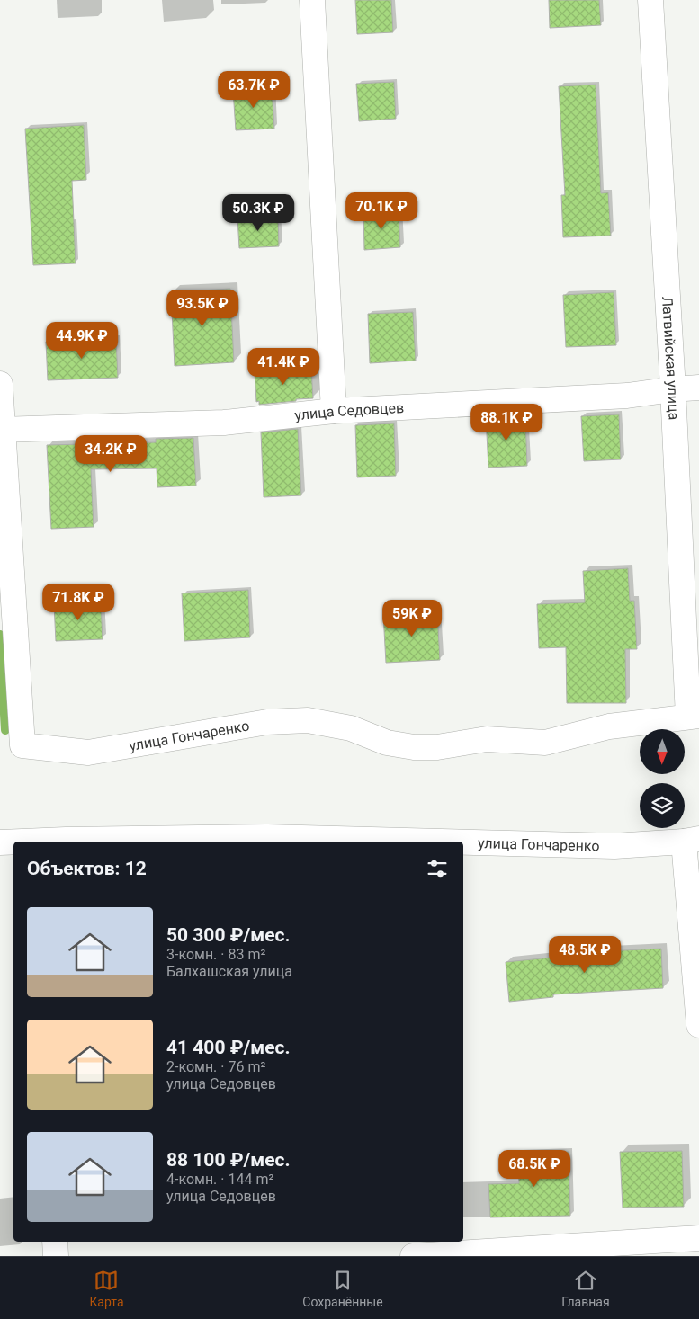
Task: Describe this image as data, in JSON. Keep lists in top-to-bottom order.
{
  "streets": {
    "street": ["Латвийская улица", "улица Седовцев", "улица Гончаренко"]
  },
  "crossings": [
    ["Латвийская улица", "улица Седовцев"],
    ["Латвийская улица", "улица Гончаренко"],
    ["улица Седовцев", "улица Гончаренко"]
  ],
  "north": "bottom",
  "page": {
    "price": [
      "63.7K ₽",
      "70.1K ₽",
      "50.3K ₽",
      "93.5K ₽",
      "44.9K ₽",
      "41.4K ₽",
      "88.1K ₽",
      "34.2K ₽",
      "71.8K ₽",
      "59K ₽",
      "48.5K ₽",
      "68.5K ₽"
    ],
    "heading": "Объектов: 12",
    "list": [
      {
        "name": "50 300 ₽/мес.",
        "note": "3-комн. · 83 m² · Балхашская улица"
      },
      {
        "name": "41 400 ₽/мес.",
        "note": "2-комн. · 76 m² · улица Седовцев"
      },
      {
        "name": "88 100 ₽/мес.",
        "note": "4-комн. · 144 m² · улица Седовцев"
      }
    ],
    "tabs": ["Карта", "Сохранённые", "Главная"]
  }
}
